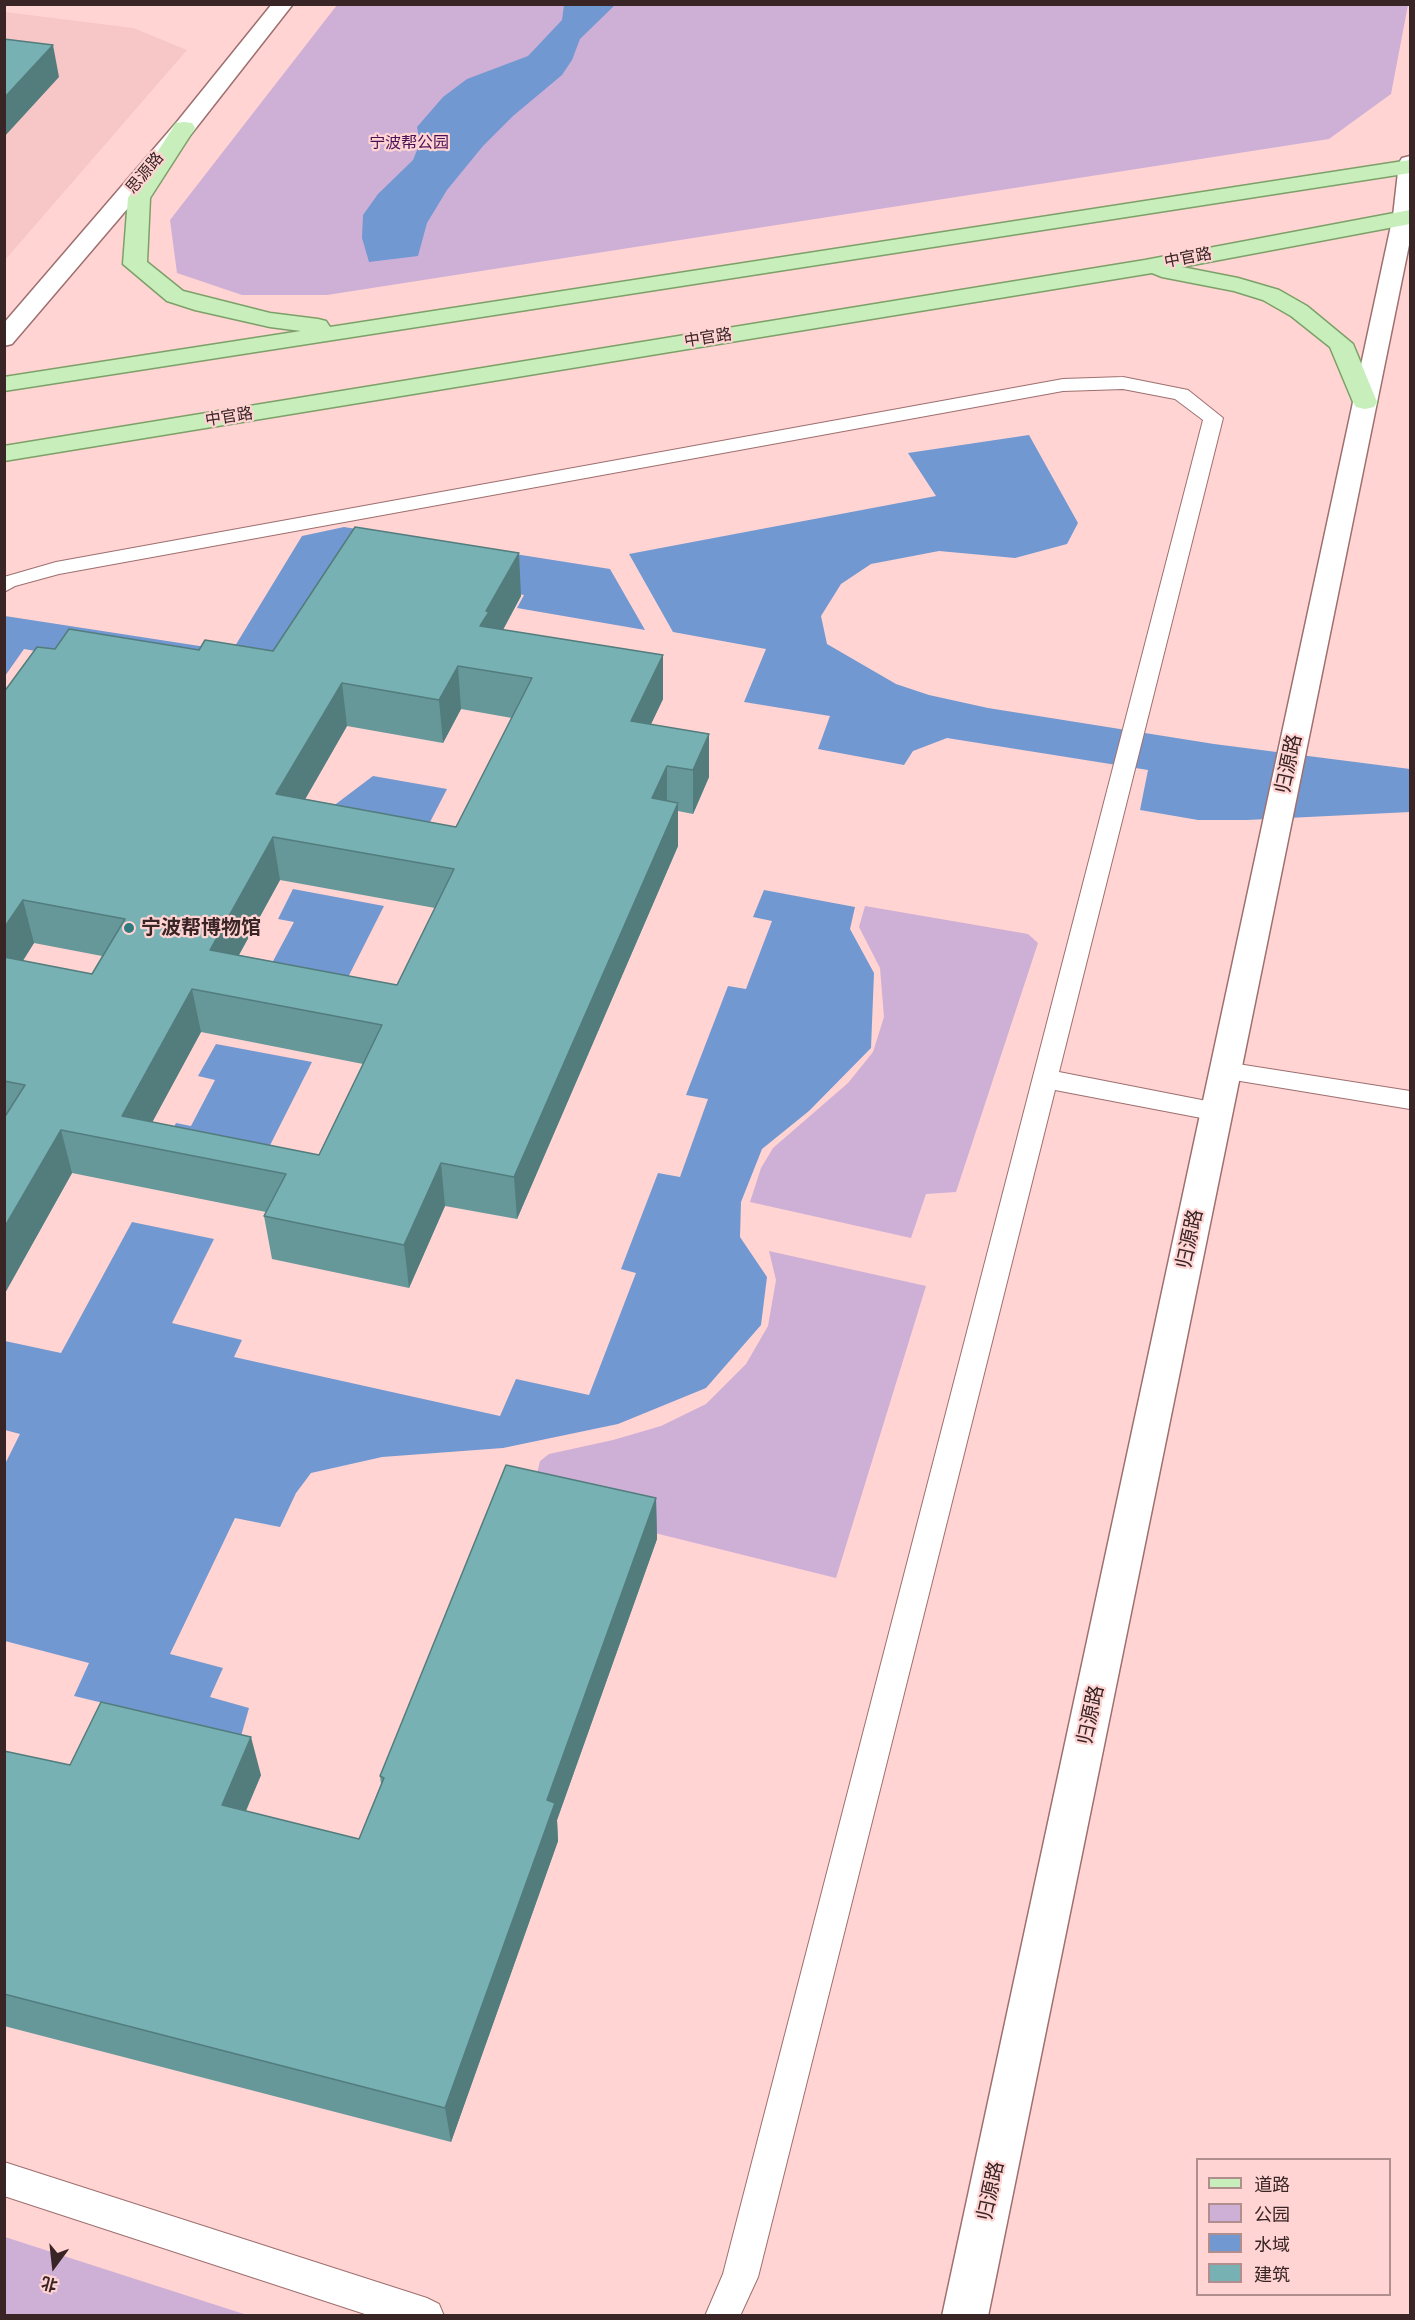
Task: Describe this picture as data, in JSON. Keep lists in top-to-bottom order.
{
  "streets": {
    "main road": ["中官路"],
    "street": ["思源路", "归源路"]
  },
  "crossings": [
    ["中官路", "归源路"]
  ],
  "parks": ["宁波帮公园"],
  "places": ["宁波帮博物馆"],
  "legend": [
    "道路",
    "公园",
    "水域",
    "建筑"
  ],
  "north": "bottom"
}
